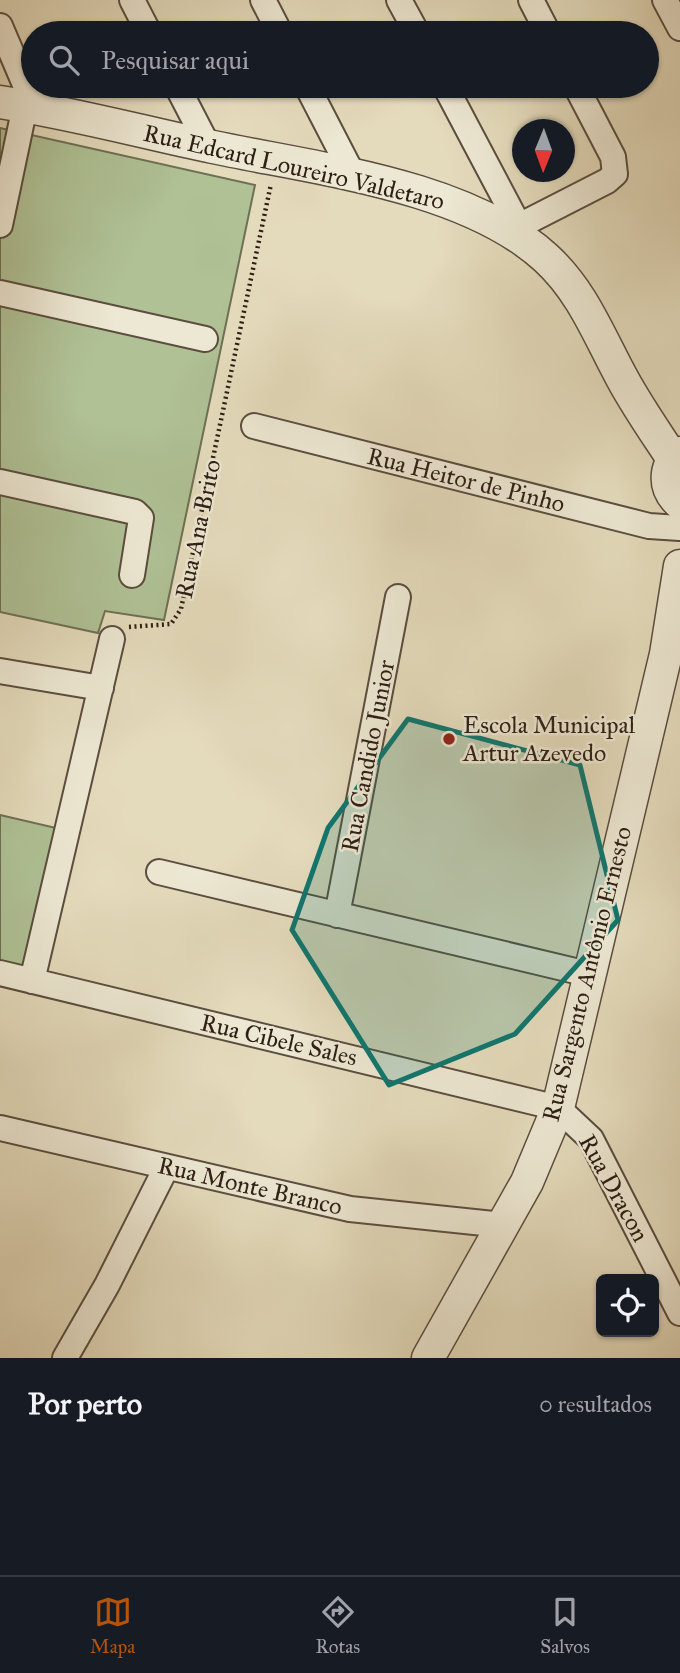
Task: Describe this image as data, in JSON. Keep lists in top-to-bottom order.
{
  "streets": {
    "street": [
      "Rua Edcard Loureiro Valdetaro",
      "Rua Heitor de Pinho",
      "Rua Candido Junior",
      "Rua Sargento Antônio Ernesto",
      "Rua Cibele Sales",
      "Rua Monte Branco",
      "Rua Dracon"
    ],
    "path": ["Rua Ana Brito"]
  },
  "crossings": [
    ["Rua Sargento Antônio Ernesto", "Rua Cibele Sales"],
    ["Rua Sargento Antônio Ernesto", "Rua Monte Branco"],
    ["Rua Sargento Antônio Ernesto", "Rua Dracon"],
    ["Rua Cibele Sales", "Rua Dracon"]
  ],
  "places": ["Escola Municipal Artur Azevedo"],
  "north": "bottom",
  "page": {
    "search": "Pesquisar aqui",
    "heading": ["Por perto", "0 resultados"],
    "nav": ["Mapa", "Rotas", "Salvos"]
  }
}
